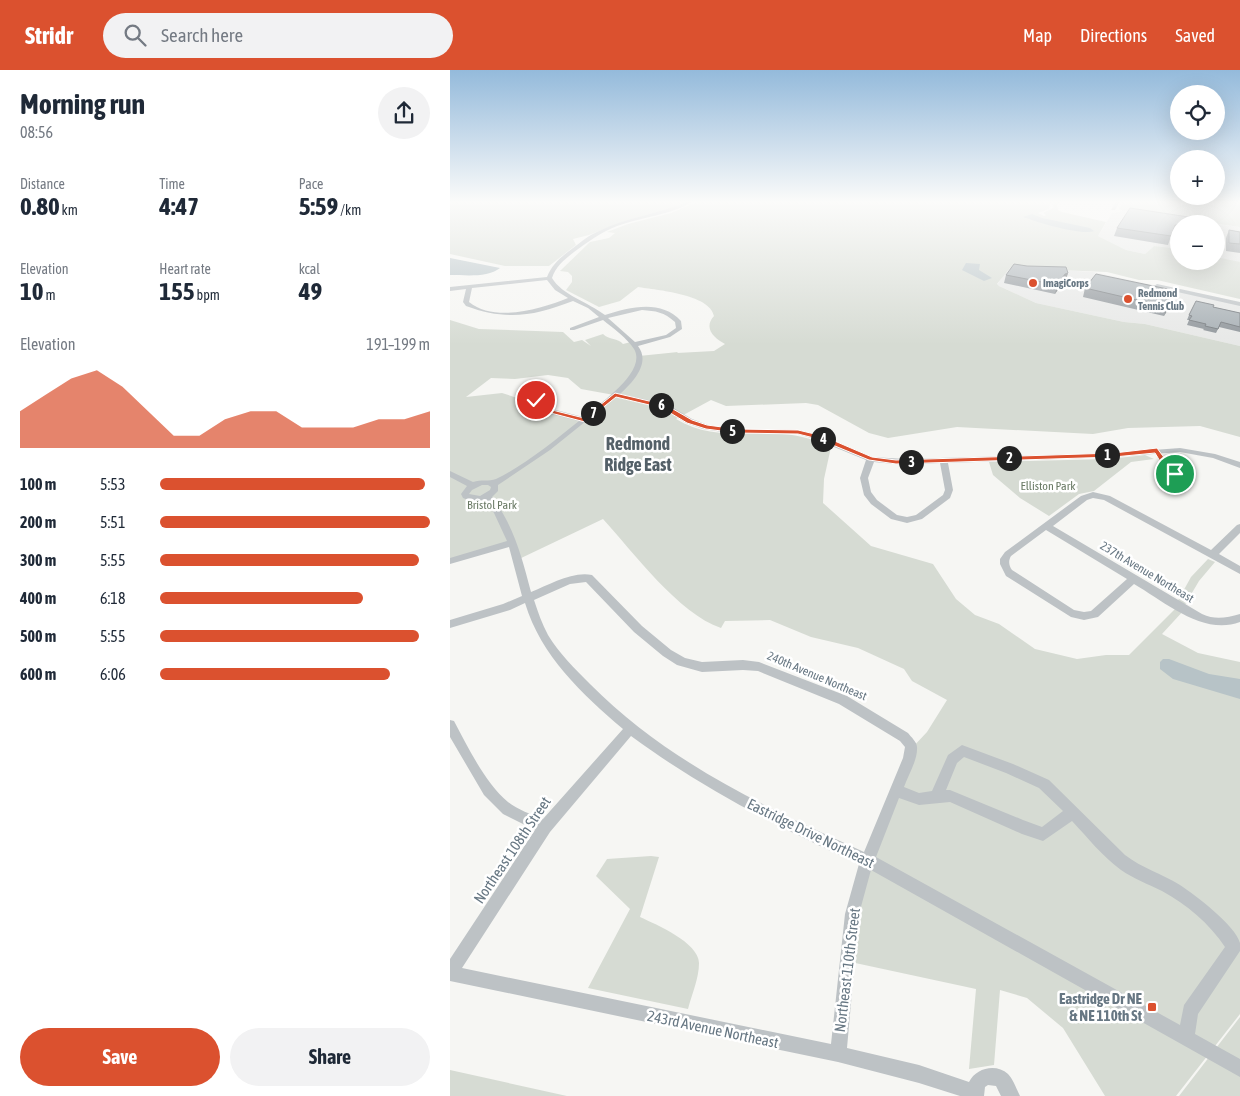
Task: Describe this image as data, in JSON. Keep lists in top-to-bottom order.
{
  "streets": {
    "street": [
      "237th Avenue Northeast",
      "240th Avenue Northeast",
      "Eastridge Drive Northeast",
      "Northeast 108th Street",
      "Northeast 110th Street",
      "243rd Avenue Northeast"
    ]
  },
  "crossings": [
    ["240th Avenue Northeast", "Eastridge Drive Northeast"],
    ["240th Avenue Northeast", "Northeast 110th Street"],
    ["Eastridge Drive Northeast", "Northeast 108th Street"],
    ["Eastridge Drive Northeast", "Northeast 110th Street"],
    ["Northeast 108th Street", "243rd Avenue Northeast"],
    ["Northeast 110th Street", "243rd Avenue Northeast"]
  ],
  "districts": ["Redmond Ridge East"],
  "parks": ["Elliston Park", "Bristol Park"],
  "places": {
    "other": ["ImagiCorps", "Redmond Tennis Club"],
    "transit": ["Eastridge Dr NE & NE 110th St"]
  },
  "page": {
    "header": "Stridr",
    "search": "Search here",
    "nav": ["Map", "Directions", "Saved"],
    "heading": ["Morning run", "08:56"],
    "map_buttons": ["+", "−"],
    "stats": [
      ["Distance", "0.80 km"],
      ["Time", "4:47"],
      ["Pace", "5:59 /km"],
      ["Elevation", "10 m"],
      ["Heart rate", "155 bpm"],
      ["kcal", "49"]
    ],
    "chart": ["Elevation", "191–199 m"],
    "pins": [
      "6",
      "7",
      "5",
      "4",
      "1",
      "2",
      "3"
    ],
    "list": [
      {
        "name": "100 m",
        "note": "5:53"
      },
      {
        "name": "200 m",
        "note": "5:51"
      },
      {
        "name": "300 m",
        "note": "5:55"
      },
      {
        "name": "400 m",
        "note": "6:18"
      },
      {
        "name": "500 m",
        "note": "5:55"
      },
      {
        "name": "600 m",
        "note": "6:06"
      }
    ],
    "buttons": ["Save", "Share"]
  }
}
